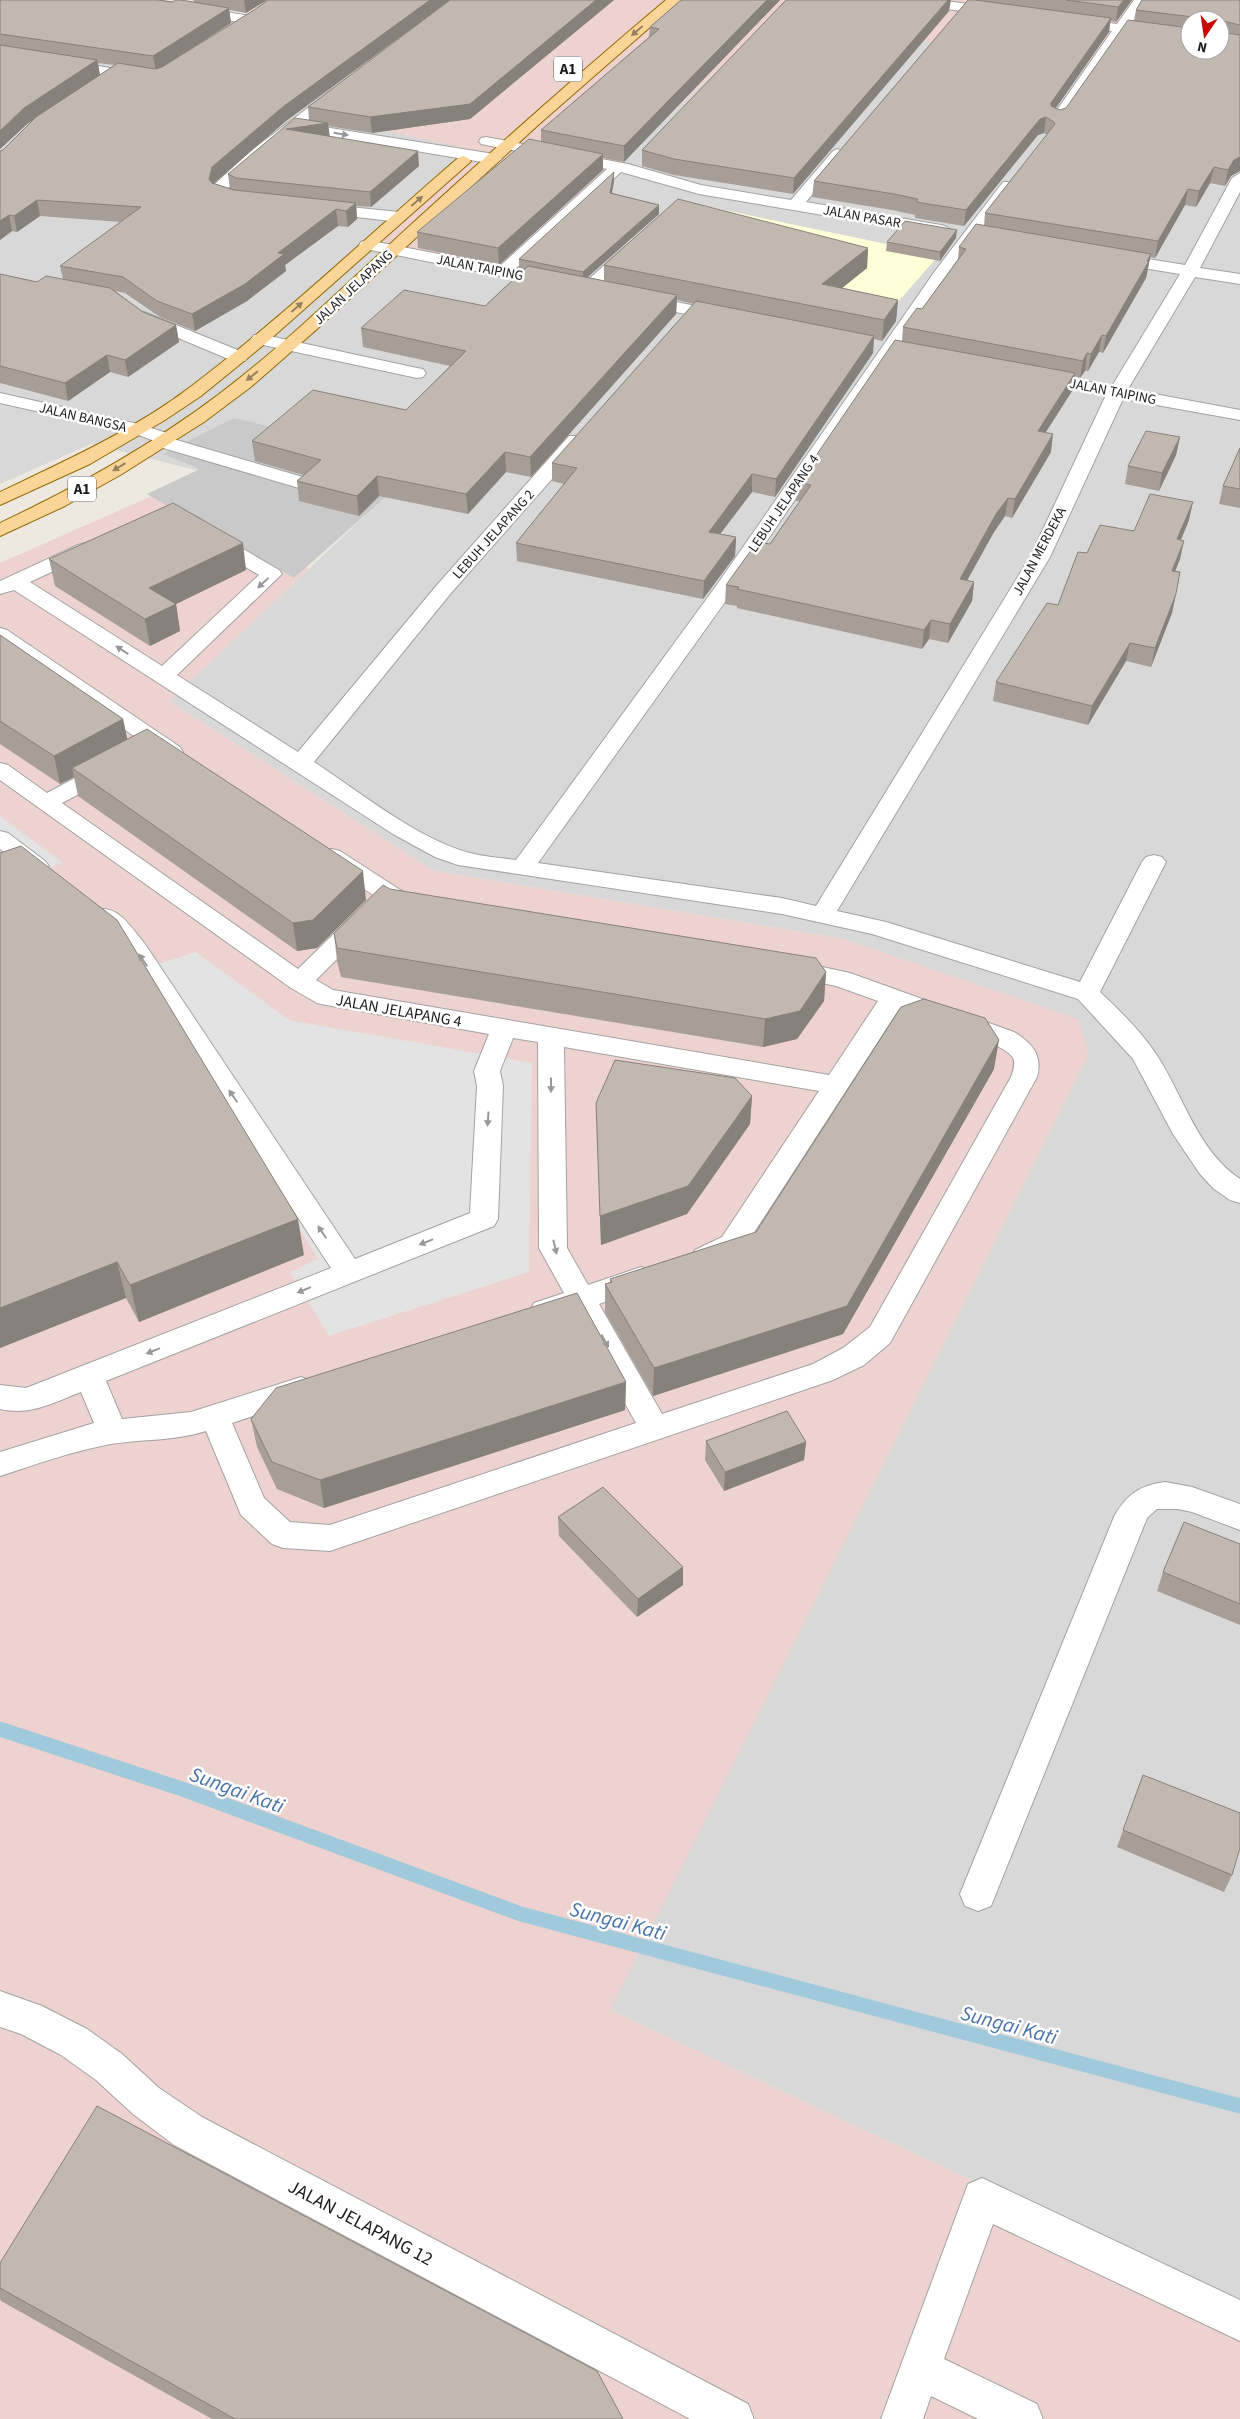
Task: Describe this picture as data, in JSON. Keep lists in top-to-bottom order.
{
  "streets": {
    "main road": ["A1", "JALAN JELAPANG"],
    "street": [
      "JALAN PASAR",
      "JALAN TAIPING",
      "JALAN BANGSA",
      "LEBUH JELAPANG 4",
      "LEBUH JELAPANG 2",
      "JALAN MERDEKA",
      "JALAN JELAPANG 4",
      "JALAN JELAPANG 12"
    ]
  },
  "crossings": [
    ["JALAN PASAR", "JALAN JELAPANG"],
    ["JALAN PASAR", "LEBUH JELAPANG 4"],
    ["JALAN TAIPING", "JALAN JELAPANG"],
    ["JALAN TAIPING", "JALAN MERDEKA"],
    ["JALAN JELAPANG", "JALAN BANGSA"]
  ],
  "water": ["Sungai Kati"],
  "north": "bottom"
}
